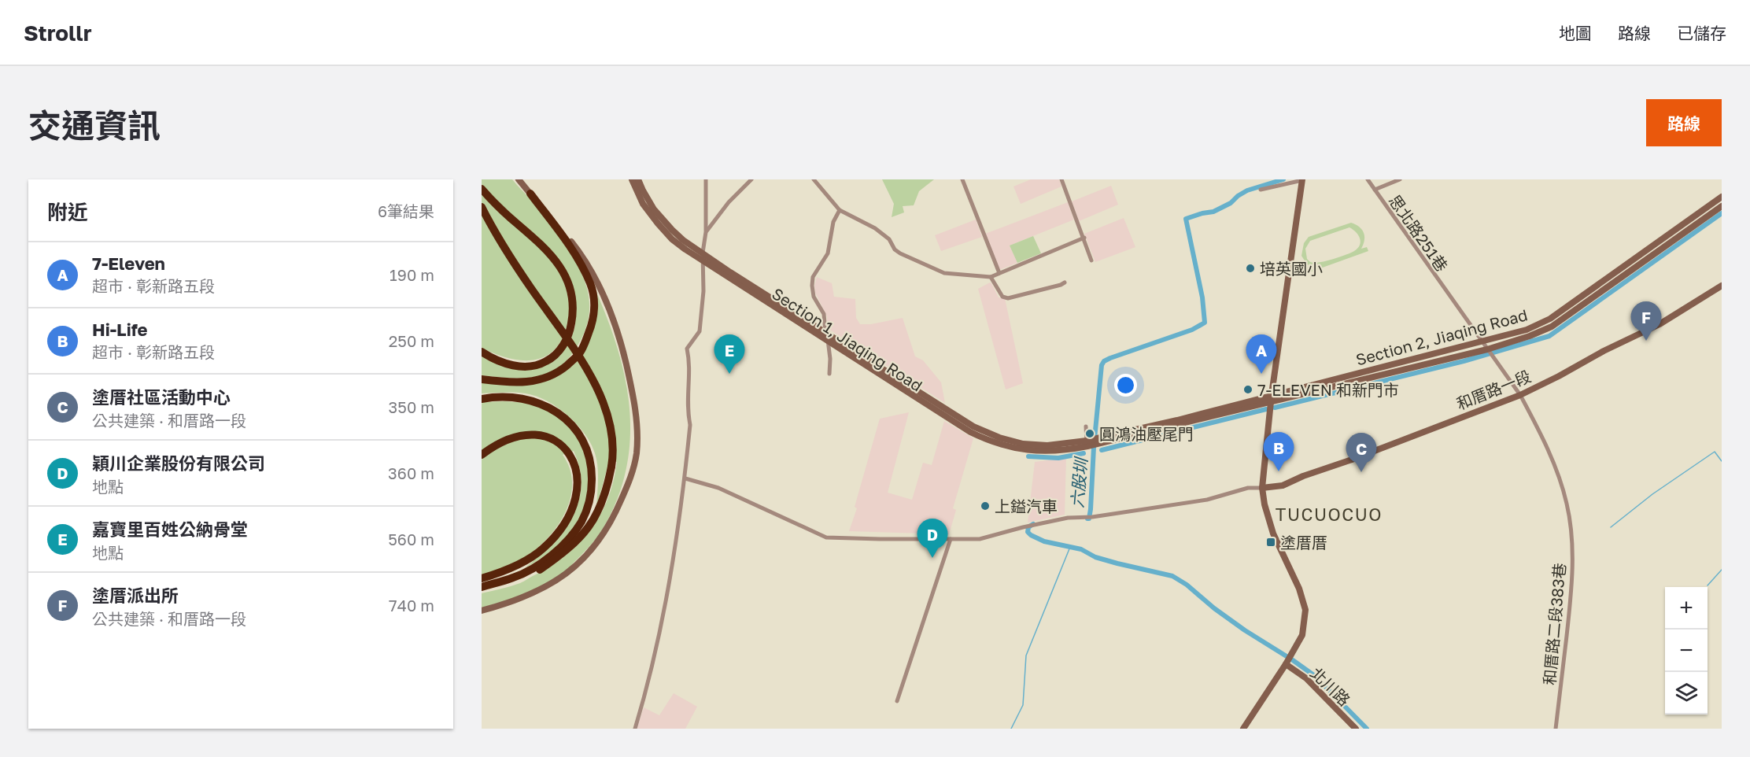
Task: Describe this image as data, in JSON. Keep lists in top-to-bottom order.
{
  "streets": {
    "street": [
      "思北路251巷",
      "Section 2, Jiaqing Road",
      "Section 1, Jiaqing Road",
      "和厝路一段",
      "和厝路二段383巷",
      "北川路"
    ]
  },
  "crossings": [
    ["思北路251巷", "和厝路二段383巷"],
    ["Section 2, Jiaqing Road", "和厝路二段383巷"],
    ["和厝路一段", "和厝路二段383巷"]
  ],
  "districts": ["TUCUOCUO"],
  "water": ["六股圳"],
  "places": {
    "other": [
      "培英國小",
      "7-ELEVEN 和新門市",
      "圓鴻油壓尾門",
      "上鎰汽車"
    ],
    "transit": ["塗厝厝"]
  },
  "page": {
    "header": "Strollr",
    "nav": ["地圖", "路線", "已儲存"],
    "title": "交通資訊",
    "buttons": "路線",
    "heading": ["附近", "6筆結果"],
    "list": [
      {
        "mark": "A",
        "name": "7-Eleven",
        "note": "超市 · 彰新路五段",
        "value": "190 m"
      },
      {
        "mark": "B",
        "name": "Hi-Life",
        "note": "超市 · 彰新路五段",
        "value": "250 m"
      },
      {
        "mark": "C",
        "name": "塗厝社區活動中心",
        "note": "公共建築 · 和厝路一段",
        "value": "350 m"
      },
      {
        "mark": "D",
        "name": "穎川企業股份有限公司",
        "note": "地點",
        "value": "360 m"
      },
      {
        "mark": "E",
        "name": "嘉寶里百姓公納骨堂",
        "note": "地點",
        "value": "560 m"
      },
      {
        "mark": "F",
        "name": "塗厝派出所",
        "note": "公共建築 · 和厝路一段",
        "value": "740 m"
      }
    ],
    "pins": [
      "F",
      "A",
      "E",
      "B",
      "C",
      "D"
    ],
    "map_buttons": ["+", "−"]
  }
}
